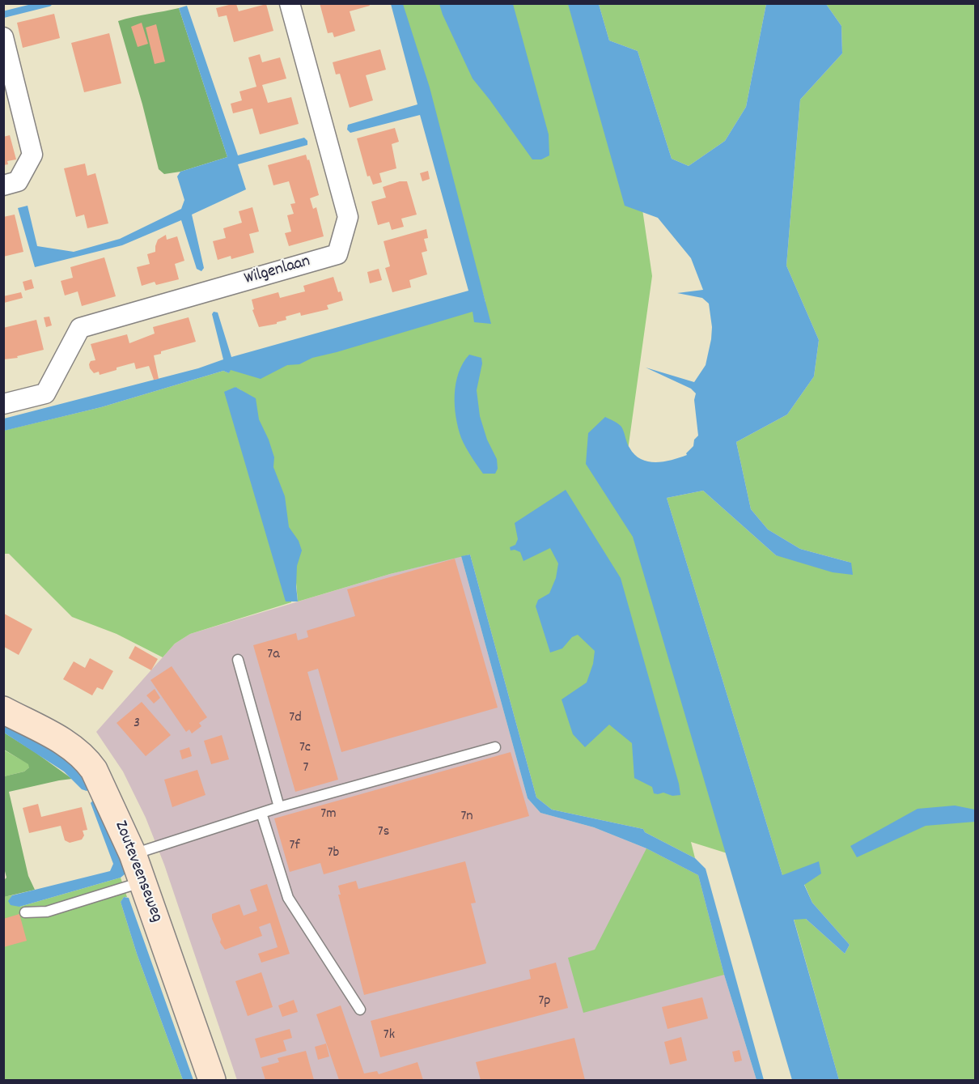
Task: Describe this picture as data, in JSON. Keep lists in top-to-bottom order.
{
  "streets": {
    "street": ["Wilgenlaan", "Zouteveenseweg"]
  },
  "house_numbers": [
    "7a",
    "7d",
    "3",
    "7c",
    "7",
    "7m",
    "7n",
    "7s",
    "7f",
    "7b",
    "7p",
    "7k"
  ]
}
